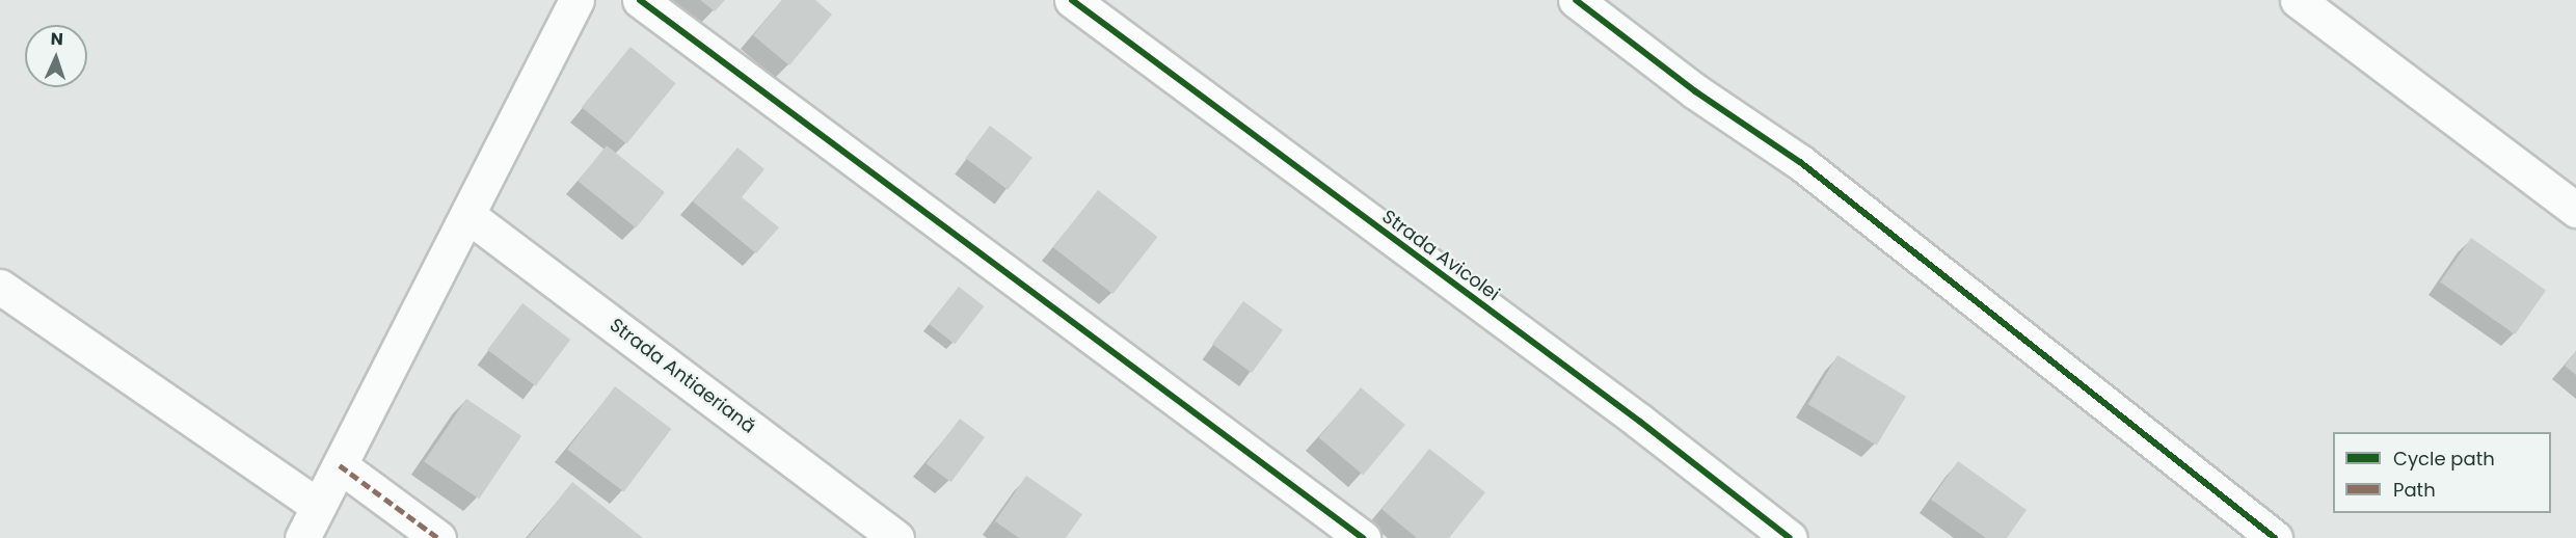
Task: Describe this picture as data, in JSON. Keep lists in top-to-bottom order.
{
  "streets": {
    "street": ["Strada Avicolei", "Strada Antiaeriană"]
  },
  "legend": ["Cycle path", "Path"],
  "north": "top"
}
